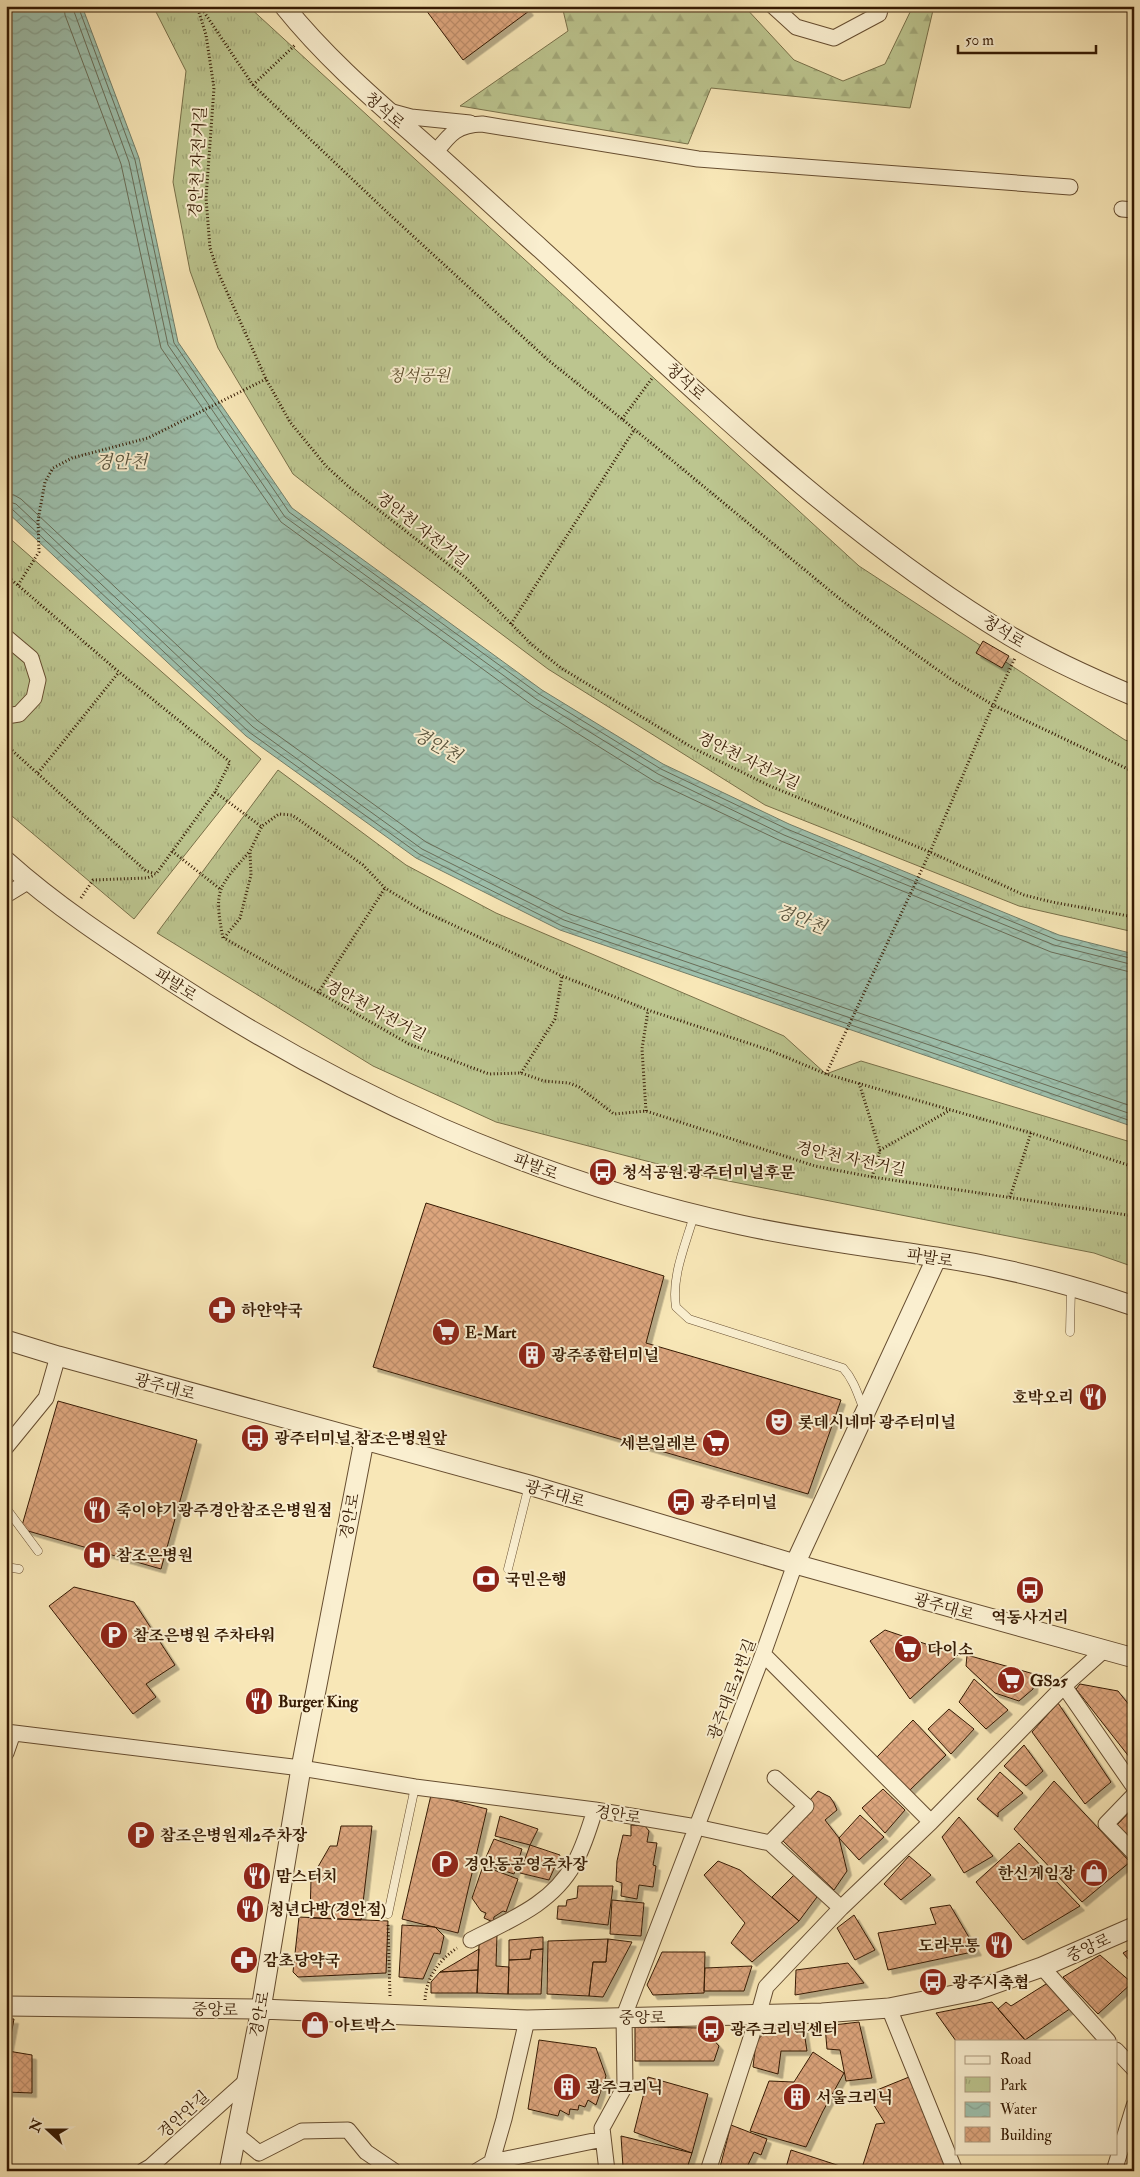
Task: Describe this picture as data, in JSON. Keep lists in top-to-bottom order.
{
  "streets": {
    "street": [
      "청석로",
      "파발로",
      "광주대로",
      "경안로",
      "광주대로21번길",
      "중앙로",
      "경안안길"
    ],
    "path": ["경안천 자전거길"]
  },
  "crossings": [
    ["광주대로", "경안로"],
    ["광주대로", "광주대로21번길"],
    ["경안로", "광주대로21번길"],
    ["경안로", "중앙로"],
    ["경안로", "경안안길"],
    ["광주대로21번길", "중앙로"]
  ],
  "water": ["경안천"],
  "parks": ["청석공원"],
  "places": {
    "bus stop": [
      "청석공원.광주터미널후문",
      "광주터미널.참조은병원앞",
      "광주터미널",
      "역동사거리",
      "광주시축협",
      "광주크리닉센터"
    ],
    "pharmacy": ["하얀약국", "감초당약국"],
    "supermarket": [
      "E-Mart",
      "세븐일레븐",
      "다이소",
      "GS25"
    ],
    "building": ["광주종합터미널", "광주크리닉", "서울크리닉"],
    "restaurant": [
      "호박오리",
      "죽이야기광주경안참조은병원점",
      "Burger King",
      "맘스터치",
      "청년다방(경안점)",
      "도라무통"
    ],
    "theatre": ["롯데시네마 광주터미널"],
    "hospital": ["참조은병원"],
    "bank": ["국민은행"],
    "parking": ["참조은병원 주차타워", "참조은병원제2주차장", "경안동공영주차장"],
    "shop": ["한신게임장", "아트박스"]
  },
  "legend": [
    "Road",
    "Park",
    "Water",
    "Building"
  ],
  "scale_bar": "50 m",
  "north": "left"
}
